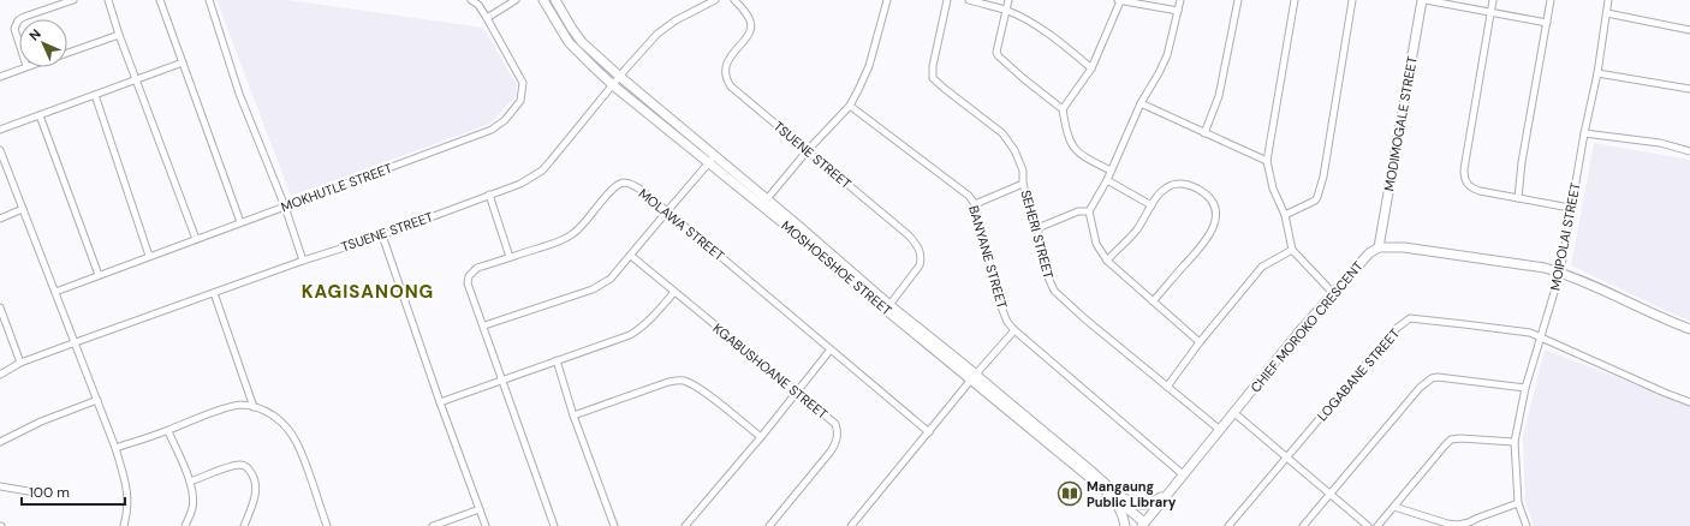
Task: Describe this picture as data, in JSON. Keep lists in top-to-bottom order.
{
  "streets": {
    "street": [
      "MODIMOGALE STREET",
      "TSUENE STREET",
      "MOKHUTLE STREET",
      "MOLAWA STREET",
      "SEHERI STREET",
      "MOIPOLAI STREET",
      "BANYANE STREET",
      "MOSHOESHOE STREET",
      "CHIEF MOROKO CRESCENT",
      "KGABUSHOANE STREET",
      "LOGABANE STREET"
    ]
  },
  "crossings": [
    ["MODIMOGALE STREET", "CHIEF MOROKO CRESCENT"],
    ["TSUENE STREET", "MOSHOESHOE STREET"],
    ["SEHERI STREET", "CHIEF MOROKO CRESCENT"],
    ["MOIPOLAI STREET", "LOGABANE STREET"],
    ["BANYANE STREET", "CHIEF MOROKO CRESCENT"],
    ["MOSHOESHOE STREET", "CHIEF MOROKO CRESCENT"]
  ],
  "districts": ["KAGISANONG"],
  "places": {
    "library": ["Mangaung Public Library"]
  },
  "scale_bar": "100 m",
  "north": "top left"
}
